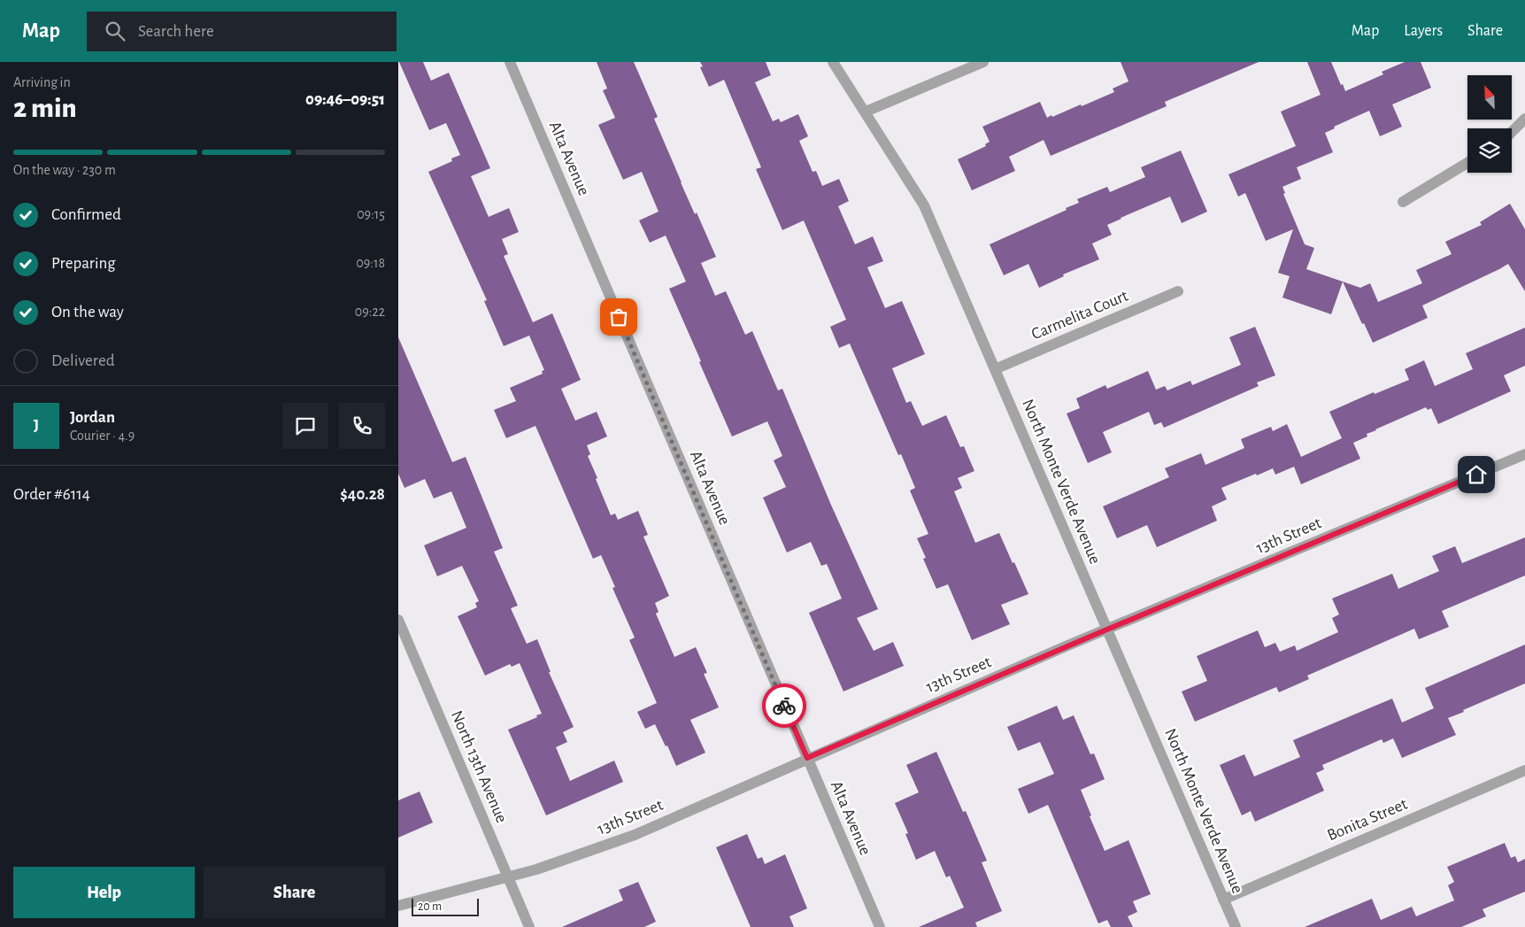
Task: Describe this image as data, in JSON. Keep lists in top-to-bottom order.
{
  "streets": {
    "street": [
      "Alta Avenue",
      "Carmelita Court",
      "North Monte Verde Avenue",
      "13th Street",
      "North 13th Avenue",
      "Bonita Street"
    ]
  },
  "crossings": [
    ["Alta Avenue", "13th Street"],
    ["Carmelita Court", "North Monte Verde Avenue"],
    ["North Monte Verde Avenue", "13th Street"],
    ["North Monte Verde Avenue", "Bonita Street"],
    ["13th Street", "North 13th Avenue"]
  ],
  "scale_bar": "20 m",
  "north": "top left",
  "page": {
    "header": "Map",
    "search": "Search here",
    "nav": ["Map", "Layers", "Share"],
    "heading": ["2 min", "Arriving in", "09:46–09:51"],
    "panel": [
      "Jordan",
      "Courier · 4.9",
      "Order #6114",
      "$40.28"
    ],
    "bar": "On the way · 230 m",
    "list": [
      ["Confirmed", "09:15"],
      ["Preparing", "09:18"],
      ["On the way", "09:22"],
      "Delivered"
    ],
    "round": "J",
    "buttons": ["Help", "Share"],
    "scale": "20 m"
  }
}
